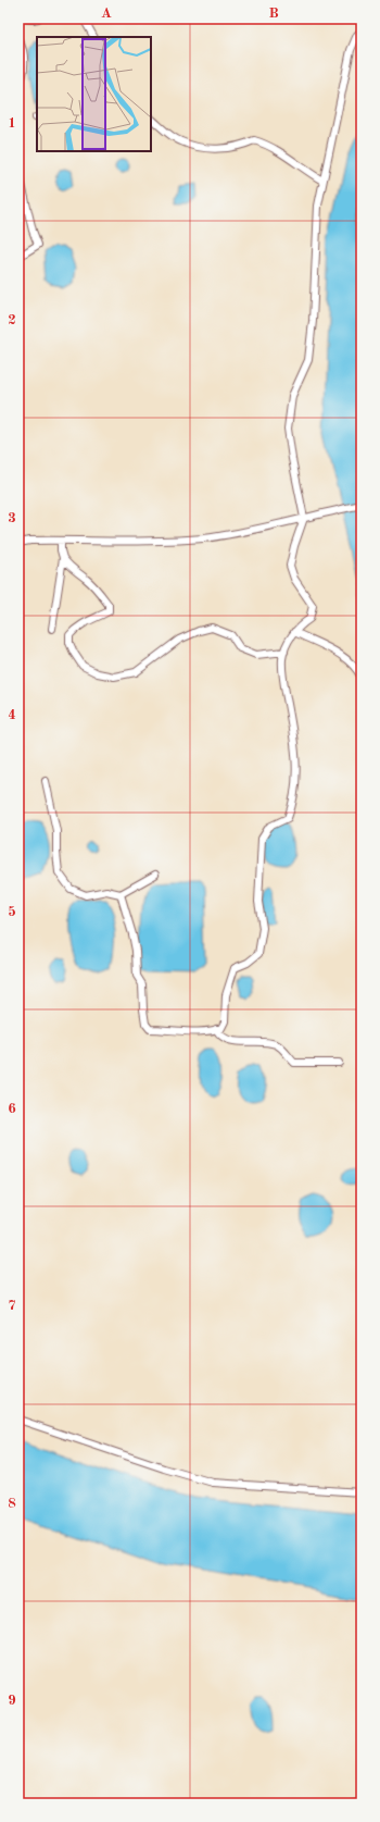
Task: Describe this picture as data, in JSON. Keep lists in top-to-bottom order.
{
  "grid": {
    "columns": ["A", "B"],
    "rows": [
      "1",
      "2",
      "3",
      "4",
      "5",
      "6",
      "7",
      "8",
      "9"
    ]
  }
}
